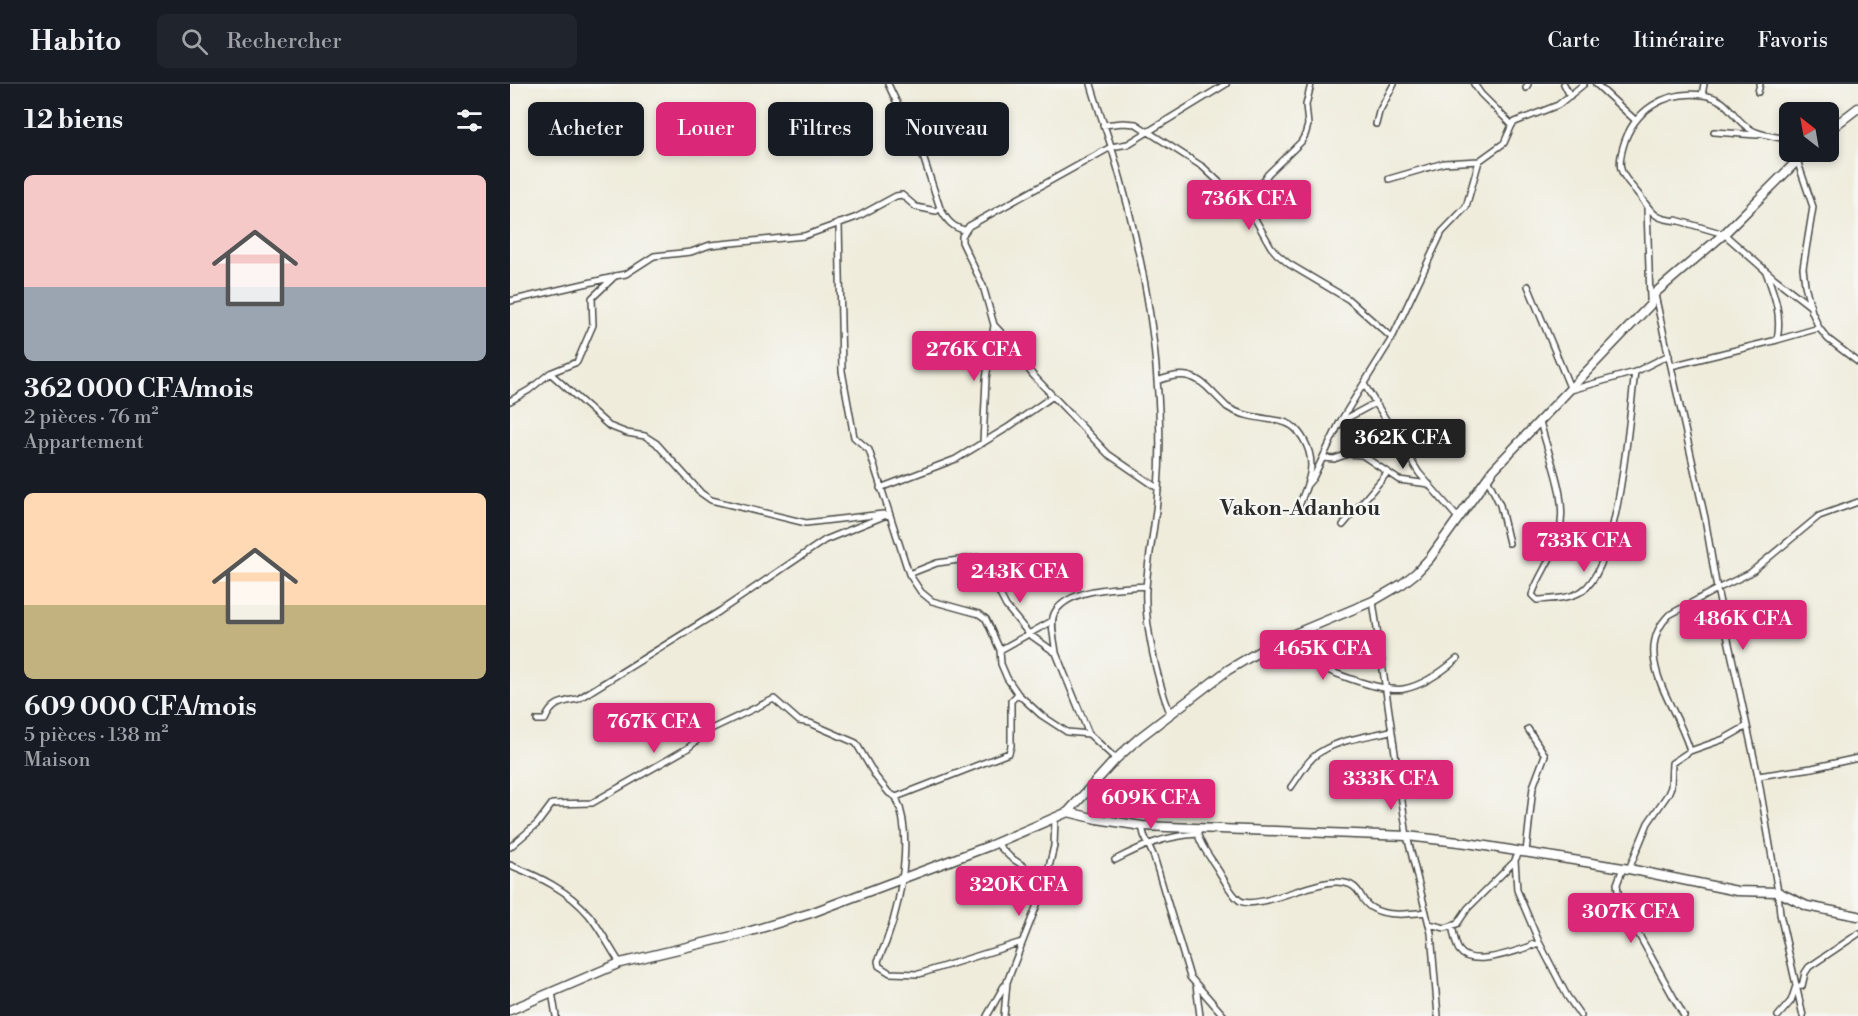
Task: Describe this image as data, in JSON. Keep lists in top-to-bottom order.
{
  "districts": ["Vakon-Adanhou"],
  "north": "top left",
  "page": {
    "header": "Habito",
    "search": "Rechercher",
    "nav": ["Carte", "Itinéraire", "Favoris"],
    "heading": "12 biens",
    "chip": [
      "Acheter",
      "Louer",
      "Filtres",
      "Nouveau"
    ],
    "list": [
      {
        "name": "362 000 CFA/mois",
        "note": "2 pièces · 76 m² · Appartement"
      },
      {
        "name": "609 000 CFA/mois",
        "note": "5 pièces · 138 m² · Maison"
      }
    ],
    "price": [
      "736K CFA",
      "276K CFA",
      "362K CFA",
      "733K CFA",
      "243K CFA",
      "486K CFA",
      "465K CFA",
      "767K CFA",
      "333K CFA",
      "609K CFA",
      "320K CFA",
      "307K CFA"
    ]
  }
}
